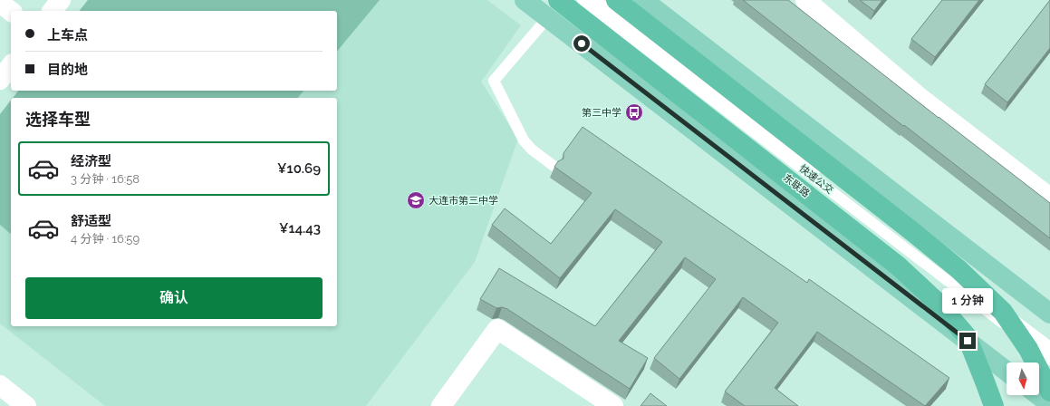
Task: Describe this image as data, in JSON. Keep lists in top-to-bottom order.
{
  "streets": {
    "highway": ["东联路"],
    "lane": ["快速公交"]
  },
  "places": {
    "bus stop": ["第三中学"],
    "school or university": ["大连市第三中学"]
  },
  "north": "bottom",
  "page": {
    "banner": ["上车点", "目的地"],
    "heading": "选择车型",
    "list": [
      {
        "name": "经济型",
        "note": "3 分钟 · 16:58",
        "value": "¥10.69"
      },
      {
        "name": "舒适型",
        "note": "4 分钟 · 16:59",
        "value": "¥14.43"
      }
    ],
    "buttons": "确认",
    "bubble": "1 分钟"
  }
}
